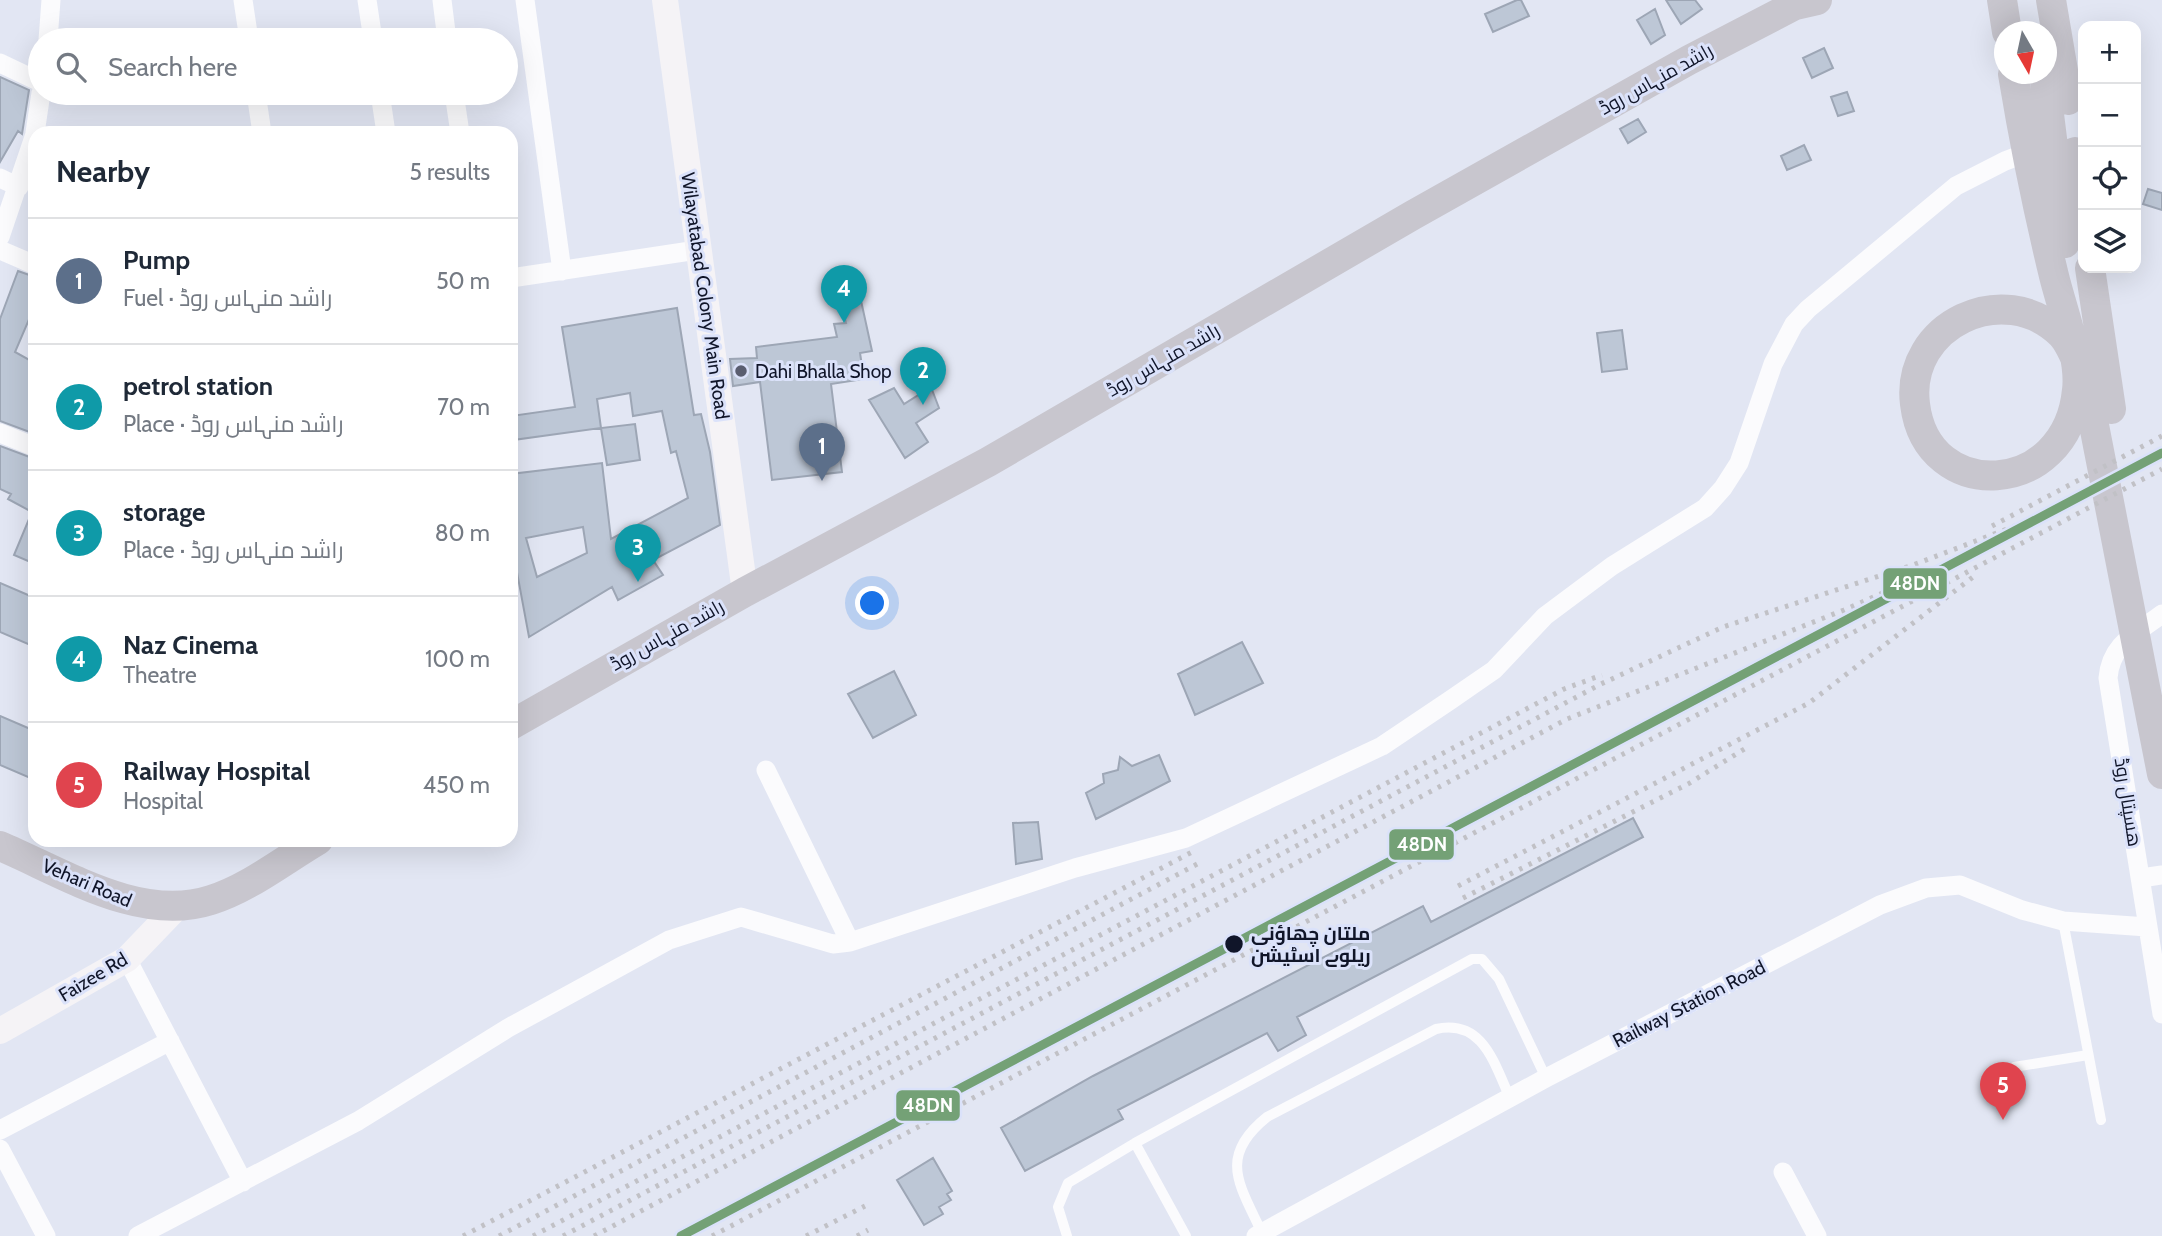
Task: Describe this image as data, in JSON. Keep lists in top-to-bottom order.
{
  "streets": {
    "main road": ["راشد منہاس روڈ", "Vehari Road"],
    "street": [
      "Wilayatabad Colony Main Road",
      "ھسپتال روڈ",
      "Faizee Rd",
      "Railway Station Road"
    ]
  },
  "crossings": [
    ["راشد منہاس روڈ", "Wilayatabad Colony Main Road"],
    ["ھسپتال روڈ", "Railway Station Road"],
    ["Vehari Road", "Faizee Rd"]
  ],
  "places": ["Dahi Bhalla Shop", "ملتان چھاؤنی ریلوے اسٹیشن"],
  "lines": ["transit line 48DN"],
  "north": "bottom",
  "page": {
    "map_buttons": ["+", "−"],
    "search": "Search here",
    "heading": ["Nearby", "5 results"],
    "list": [
      {
        "mark": "1",
        "name": "Pump",
        "note": "Fuel · راشد منہاس روڈ",
        "value": "50 m"
      },
      {
        "mark": "2",
        "name": "petrol station",
        "note": "Place · راشد منہاس روڈ",
        "value": "70 m"
      },
      {
        "mark": "3",
        "name": "storage",
        "note": "Place · راشد منہاس روڈ",
        "value": "80 m"
      },
      {
        "mark": "4",
        "name": "Naz Cinema",
        "note": "Theatre",
        "value": "100 m"
      },
      {
        "mark": "5",
        "name": "Railway Hospital",
        "note": "Hospital",
        "value": "450 m"
      }
    ],
    "pins": [
      "4",
      "2",
      "1",
      "3",
      "5"
    ]
  }
}
